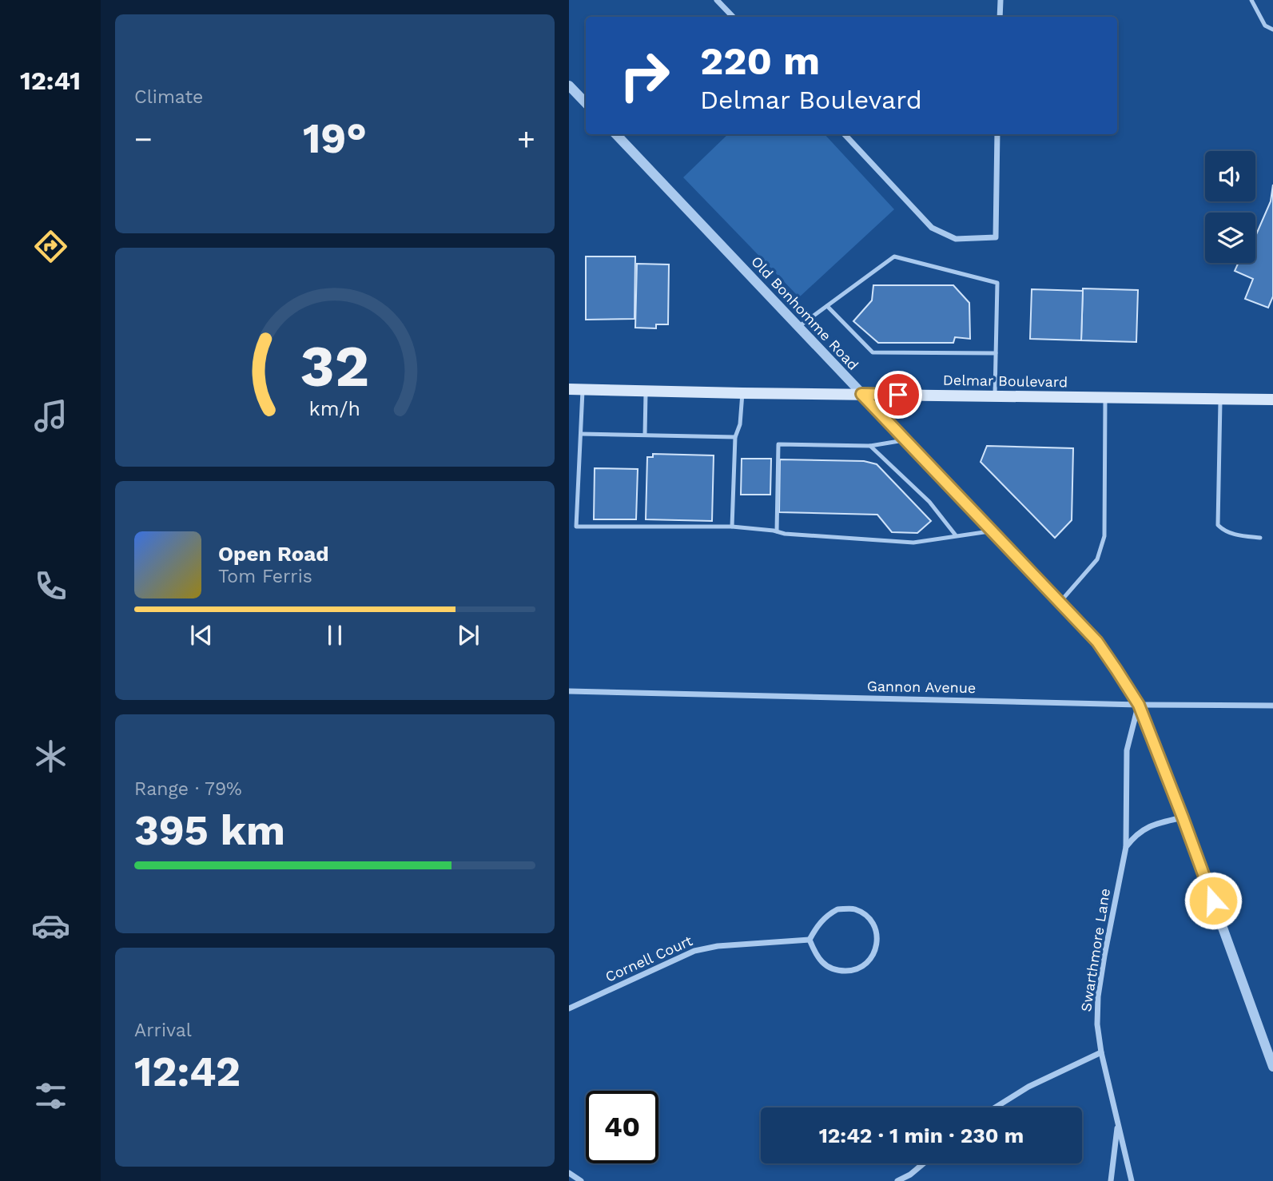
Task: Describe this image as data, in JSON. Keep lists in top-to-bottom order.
{
  "streets": {
    "main road": ["Delmar Boulevard"],
    "street": [
      "Old Bonhomme Road",
      "Gannon Avenue",
      "Swarthmore Lane",
      "Cornell Court"
    ]
  },
  "crossings": [
    ["Old Bonhomme Road", "Delmar Boulevard"],
    ["Old Bonhomme Road", "Gannon Avenue"],
    ["Old Bonhomme Road", "Swarthmore Lane"],
    ["Gannon Avenue", "Swarthmore Lane"]
  ],
  "page": {
    "tabs": "12:41",
    "tile": [
      "Climate",
      ["Range · 79%", "395 km"],
      ["Arrival", "12:42"]
    ],
    "turn": ["220 m", "Delmar Boulevard"],
    "heat": ["−", "19°", "+"],
    "song": ["Open Road", "Tom Ferris"],
    "limit": "40",
    "trip": "12:42 · 1 min · 230 m",
    "gauge": ["32", "km/h"]
  }
}
